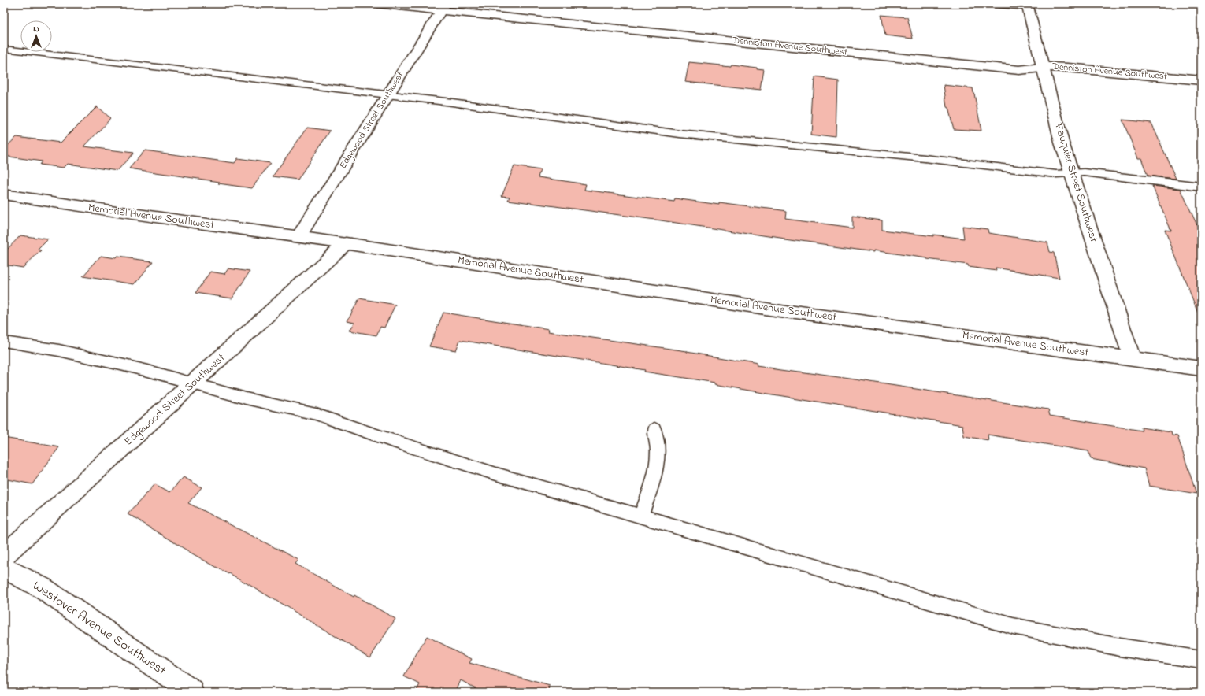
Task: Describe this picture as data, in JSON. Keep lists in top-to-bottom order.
{
  "streets": {
    "street": [
      "Denniston Avenue Southwest",
      "Edgewood Street Southwest",
      "Fauquier Street Southwest",
      "Memorial Avenue Southwest",
      "Westover Avenue Southwest"
    ]
  },
  "crossings": [
    ["Denniston Avenue Southwest", "Edgewood Street Southwest"],
    ["Denniston Avenue Southwest", "Fauquier Street Southwest"],
    ["Edgewood Street Southwest", "Memorial Avenue Southwest"],
    ["Fauquier Street Southwest", "Memorial Avenue Southwest"]
  ],
  "north": "top"
}
